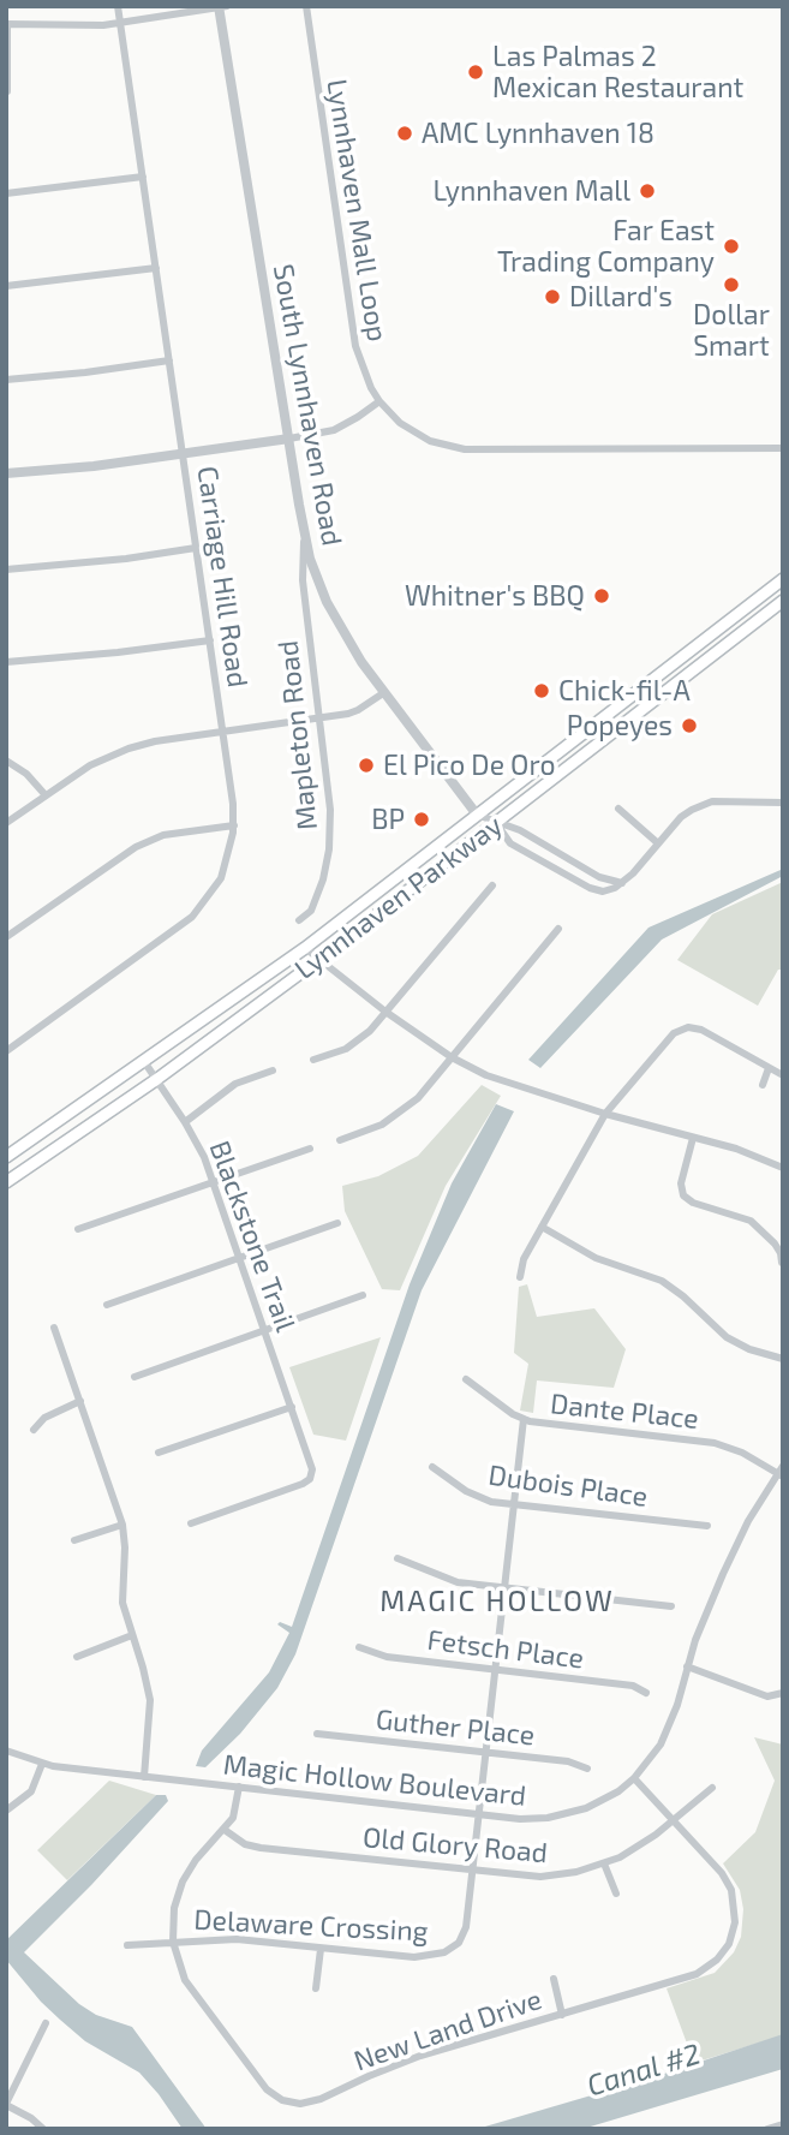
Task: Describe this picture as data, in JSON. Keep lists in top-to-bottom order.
{
  "streets": {
    "main road": ["Lynnhaven Parkway"],
    "street": [
      "Lynnhaven Mall Loop",
      "South Lynnhaven Road",
      "Carriage Hill Road",
      "Mapleton Road",
      "Blackstone Trail",
      "Dante Place",
      "Dubois Place",
      "Fetsch Place",
      "Guther Place",
      "Magic Hollow Boulevard",
      "Old Glory Road",
      "Delaware Crossing",
      "New Land Drive"
    ]
  },
  "crossings": [
    ["South Lynnhaven Road", "Mapleton Road"],
    ["South Lynnhaven Road", "Lynnhaven Parkway"],
    ["Lynnhaven Parkway", "Blackstone Trail"],
    ["Dante Place", "Magic Hollow Boulevard"],
    ["Dante Place", "Delaware Crossing"],
    ["Dubois Place", "Delaware Crossing"],
    ["Fetsch Place", "Delaware Crossing"],
    ["Guther Place", "Delaware Crossing"],
    ["Magic Hollow Boulevard", "Delaware Crossing"],
    ["Magic Hollow Boulevard", "New Land Drive"],
    ["Old Glory Road", "Delaware Crossing"],
    ["Old Glory Road", "New Land Drive"],
    ["Delaware Crossing", "New Land Drive"]
  ],
  "districts": ["MAGIC HOLLOW"],
  "water": ["Canal #2"],
  "places": [
    "Las Palmas 2 Mexican Restaurant",
    "AMC Lynnhaven 18",
    "Lynnhaven Mall",
    "Far East Trading Company",
    "Dollar Smart",
    "Dillard's",
    "Whitner's BBQ",
    "Chick-fil-A",
    "Popeyes",
    "El Pico De Oro",
    "BP"
  ]
}
